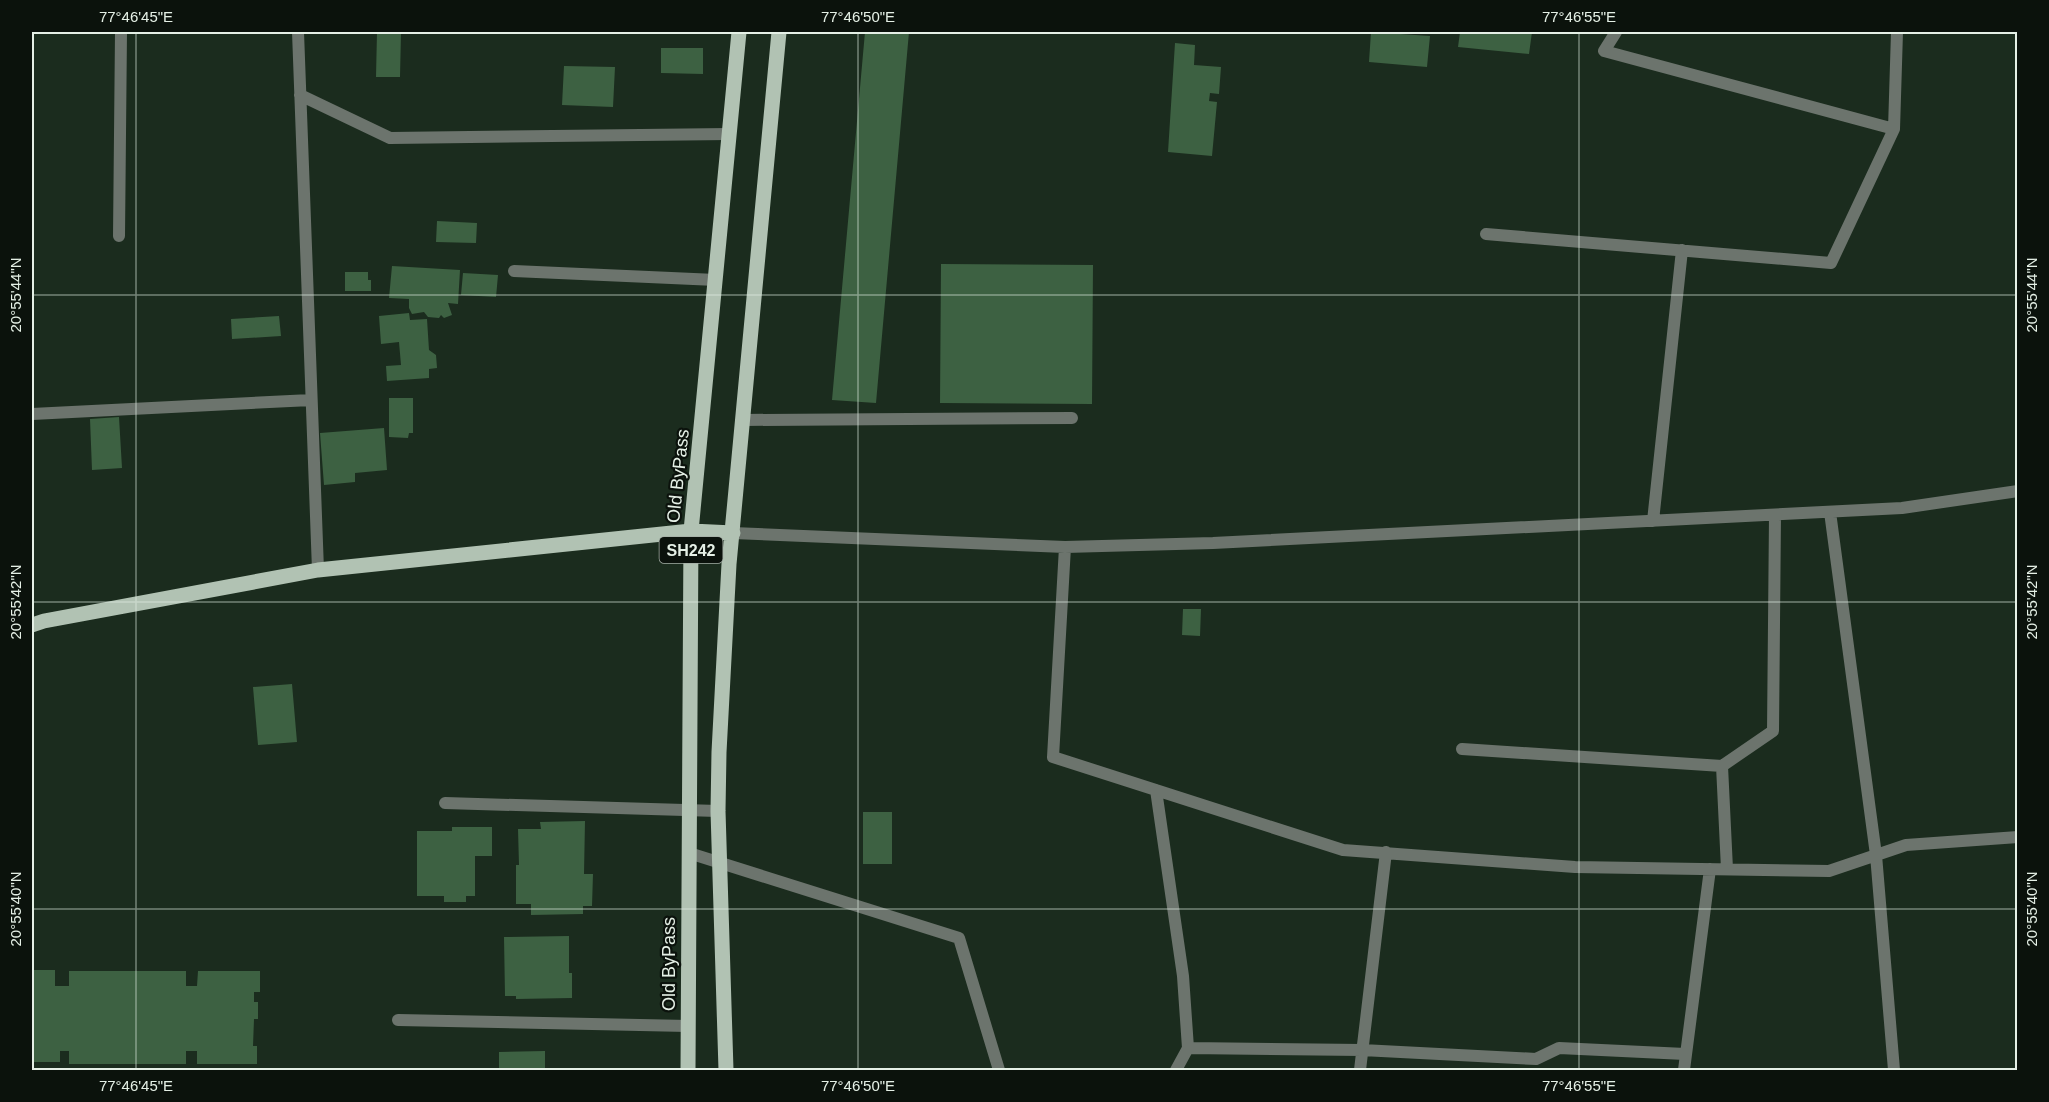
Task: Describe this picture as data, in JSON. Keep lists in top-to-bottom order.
{
  "streets": {
    "main road": ["Old ByPass", "SH242"]
  },
  "coordinates": [
    "77°46'45\"E",
    "77°46'50\"E",
    "77°46'55\"E",
    "20°55'44\"N",
    "20°55'42\"N",
    "20°55'40\"N"
  ]
}
